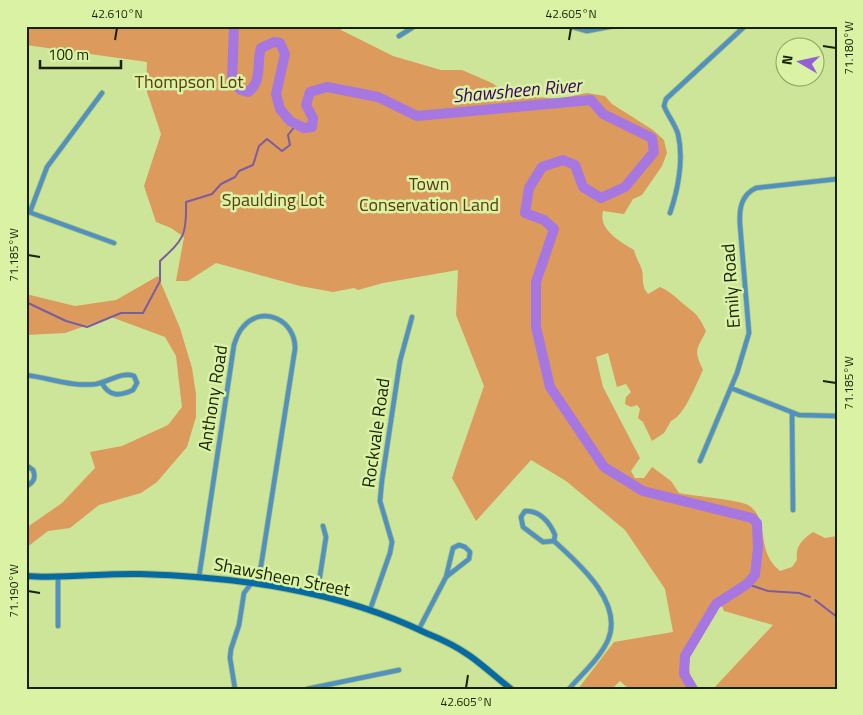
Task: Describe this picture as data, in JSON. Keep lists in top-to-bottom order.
{
  "streets": {
    "main road": ["Shawsheen Street"],
    "street": ["Emily Road", "Anthony Road", "Rockvale Road"]
  },
  "crossings": [
    ["Anthony Road", "Shawsheen Street"],
    ["Rockvale Road", "Shawsheen Street"]
  ],
  "water": ["Shawsheen River"],
  "parks": ["Thompson Lot", "Town Conservation Land", "Spaulding Lot"],
  "scale_bar": "100 m",
  "north": "left",
  "coordinates": [
    "42.610°N",
    "42.605°N",
    "71.180°W",
    "71.185°W",
    "71.190°W"
  ]
}
